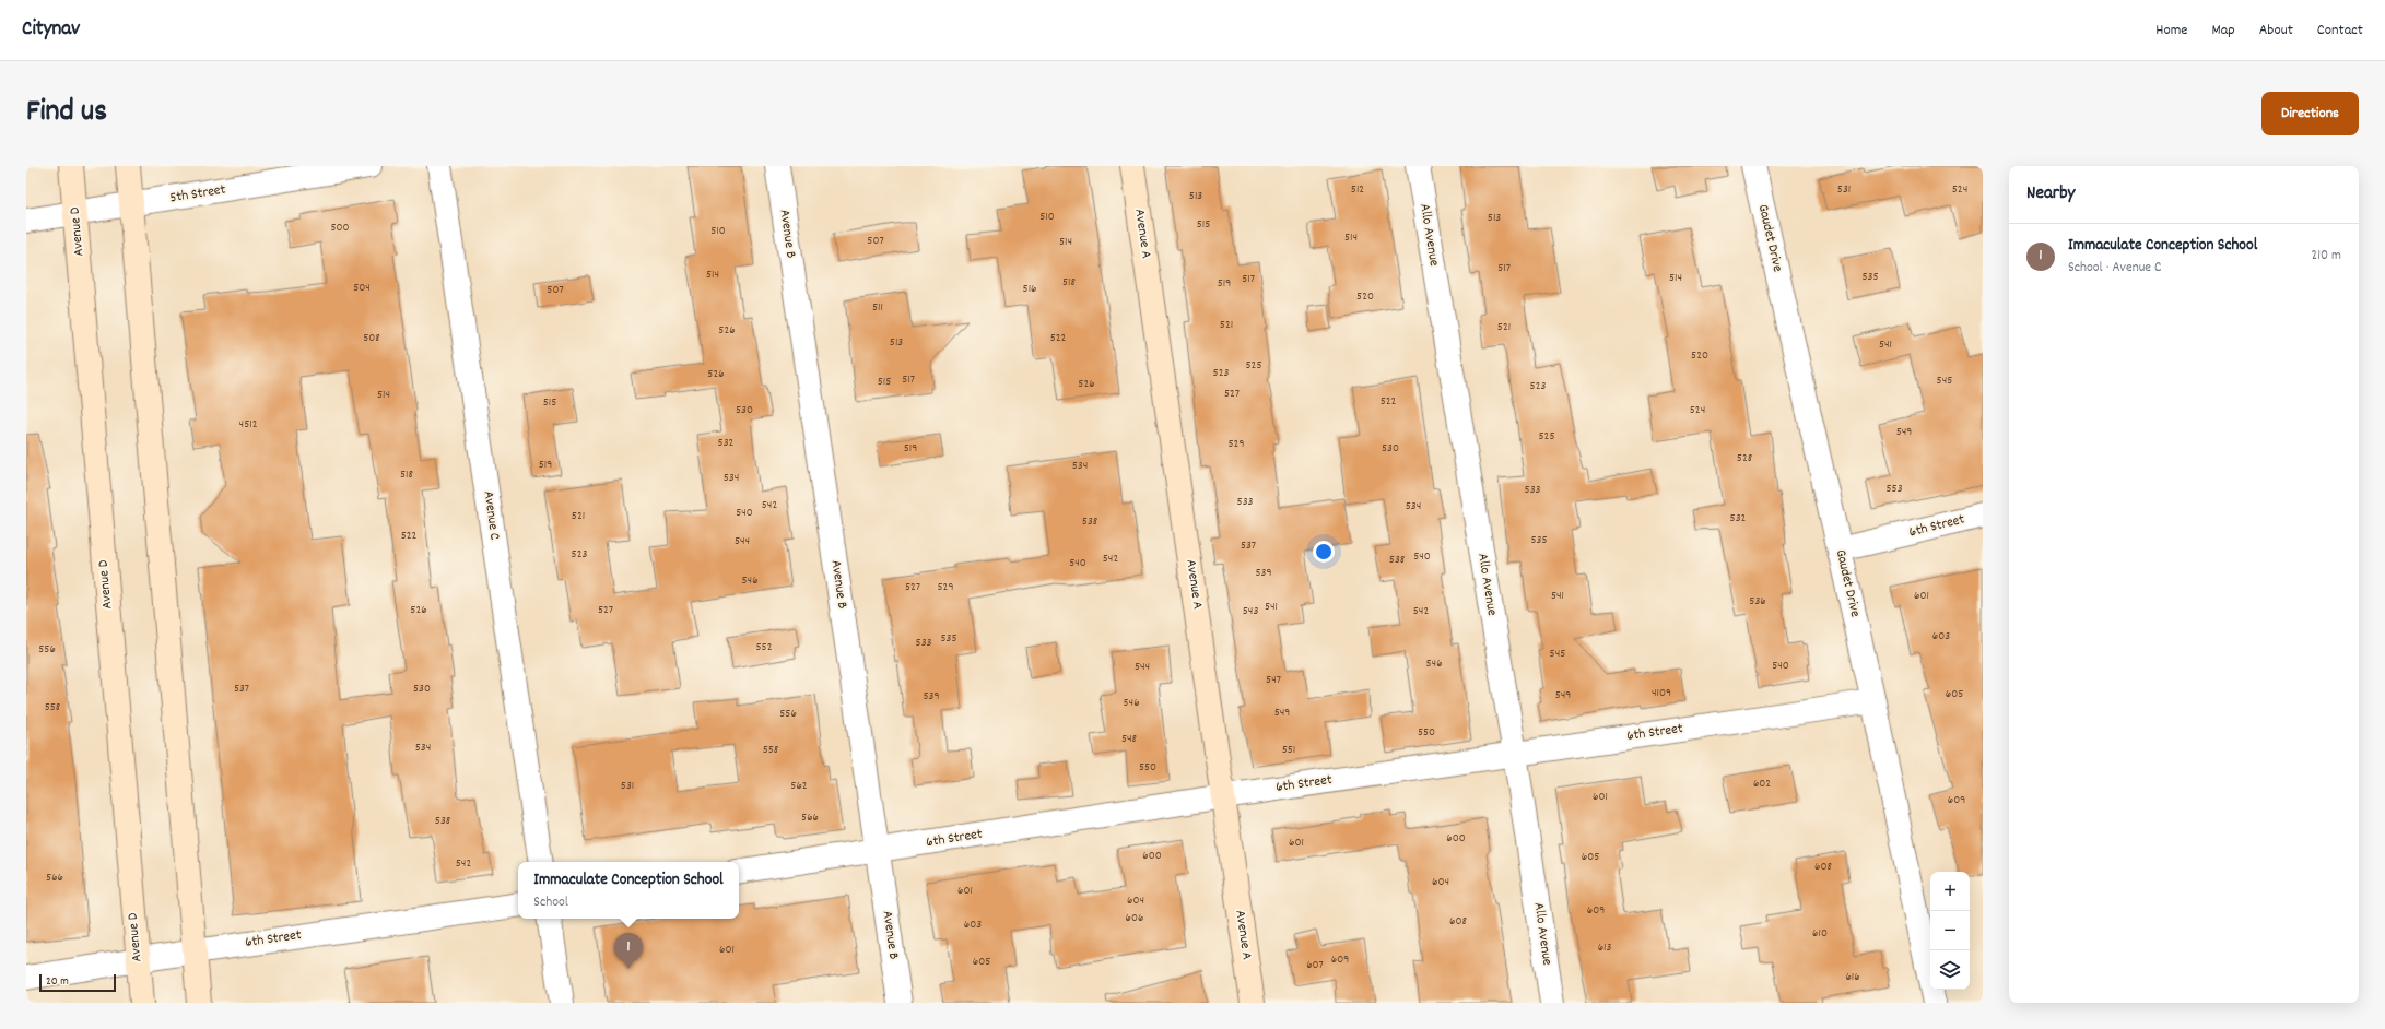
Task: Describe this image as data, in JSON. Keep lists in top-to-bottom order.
{
  "streets": {
    "street": [
      "5th Street",
      "Avenue D",
      "Avenue B",
      "Avenue A",
      "Allo Avenue",
      "Gaudet Drive",
      "Avenue C",
      "6th Street"
    ]
  },
  "crossings": [
    ["5th Street", "Avenue D"],
    ["Avenue D", "6th Street"],
    ["Avenue B", "6th Street"],
    ["Avenue A", "6th Street"],
    ["Allo Avenue", "6th Street"],
    ["Gaudet Drive", "6th Street"]
  ],
  "house_numbers": [
    "512",
    "531",
    "524",
    "513",
    "510",
    "513",
    "515",
    "500",
    "510",
    "514",
    "507",
    "514",
    "517",
    "514",
    "535",
    "514",
    "517",
    "518",
    "519",
    "504",
    "516",
    "507",
    "520",
    "511",
    "521",
    "521",
    "526",
    "508",
    "522",
    "513",
    "541",
    "520",
    "525",
    "523",
    "526",
    "517",
    "545",
    "515",
    "526",
    "523",
    "527",
    "514",
    "522",
    "515",
    "530",
    "524",
    "4512",
    "549",
    "525",
    "532",
    "529",
    "519",
    "530",
    "528",
    "519",
    "534",
    "518",
    "534",
    "553",
    "533",
    "533",
    "542",
    "534",
    "540",
    "521",
    "532",
    "538",
    "522",
    "535",
    "544",
    "537",
    "523",
    "540",
    "542",
    "538",
    "540",
    "539",
    "546",
    "527",
    "529",
    "541",
    "601",
    "536",
    "541",
    "526",
    "527",
    "543",
    "542",
    "603",
    "535",
    "533",
    "552",
    "556",
    "545",
    "546",
    "540",
    "544",
    "547",
    "537",
    "530",
    "4109",
    "605",
    "549",
    "539",
    "546",
    "558",
    "549",
    "556",
    "550",
    "548",
    "534",
    "558",
    "551",
    "550",
    "602",
    "531",
    "562",
    "601",
    "609",
    "566",
    "538",
    "600",
    "601",
    "600",
    "605",
    "542",
    "608",
    "566",
    "604",
    "601",
    "604",
    "609",
    "606",
    "608",
    "603",
    "610",
    "613",
    "601",
    "609",
    "605",
    "607",
    "616"
  ],
  "scale_bar": "20 m",
  "page": {
    "header": "Citynav",
    "nav": [
      "Home",
      "Map",
      "About",
      "Contact"
    ],
    "title": "Find us",
    "buttons": "Directions",
    "heading": "Nearby",
    "list": [
      {
        "mark": "1",
        "name": "Immaculate Conception School",
        "note": "School · Avenue C",
        "value": "210 m"
      }
    ],
    "popup": ["Immaculate Conception School", "School"],
    "map_buttons": ["+", "−"],
    "pins": "1",
    "scale": "20 m"
  }
}
